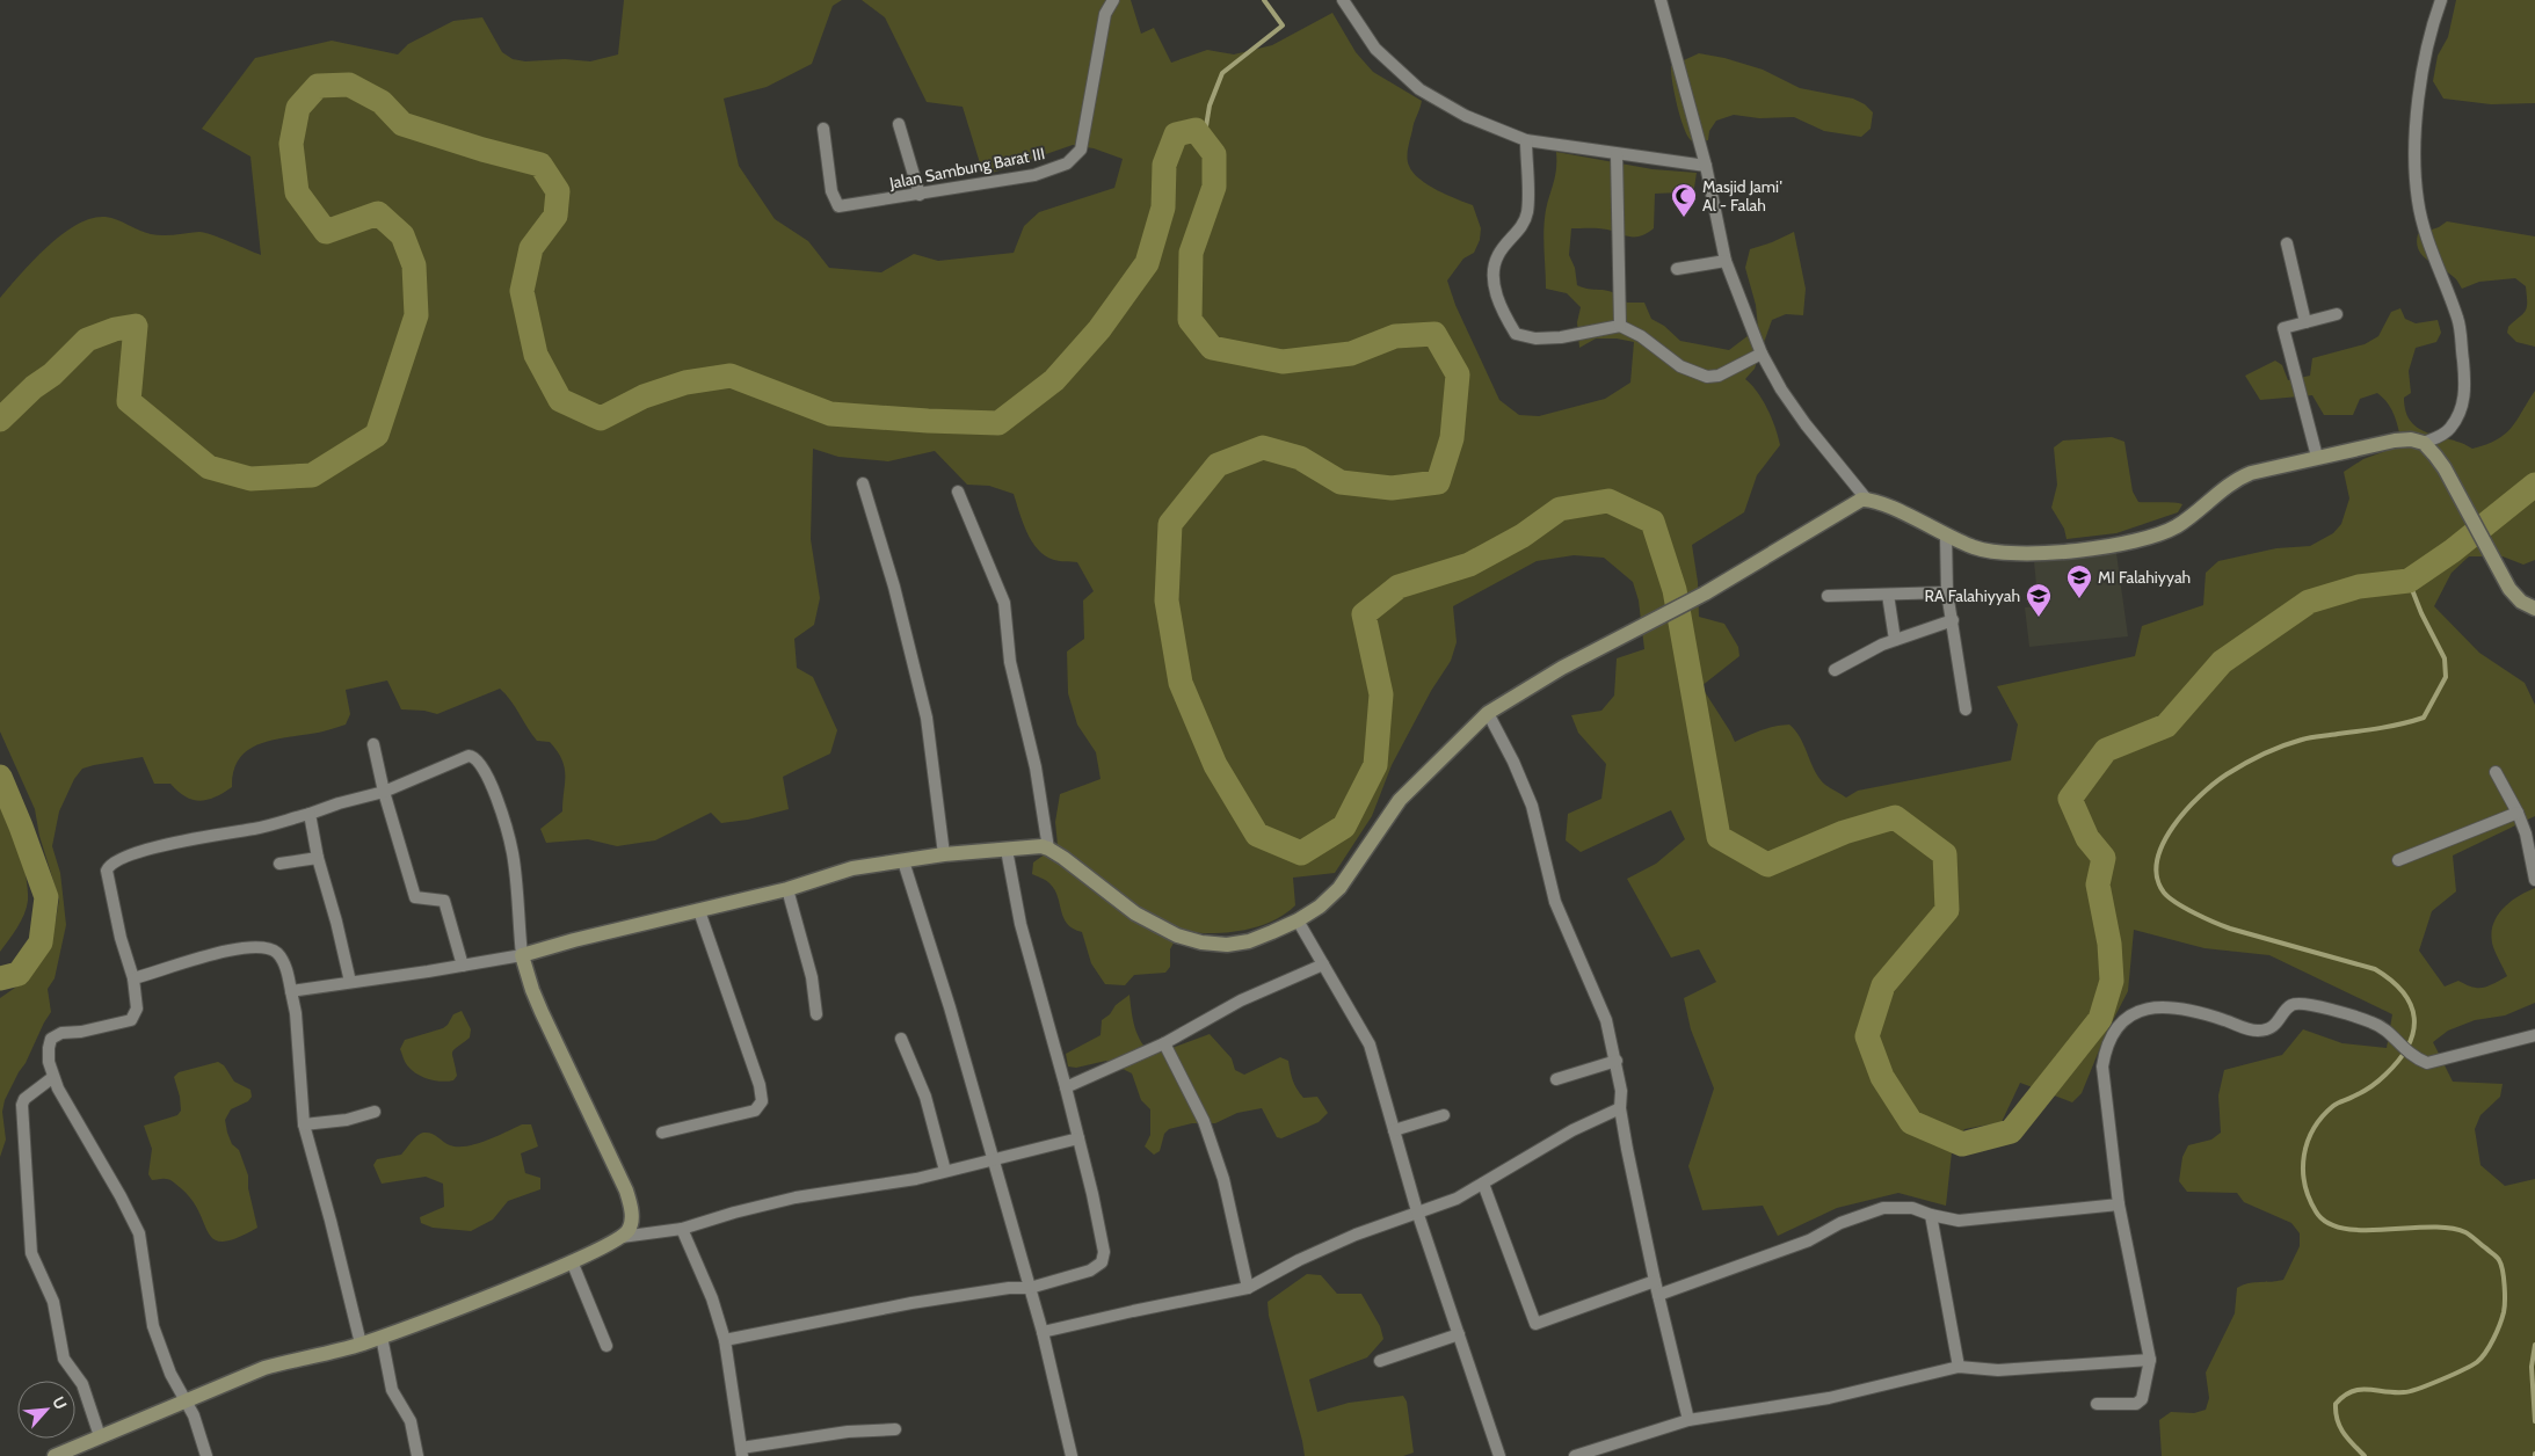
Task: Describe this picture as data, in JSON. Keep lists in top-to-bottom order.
{
  "streets": {
    "street": ["Jalan Sambung Barat III"]
  },
  "places": {
    "mosque": ["Masjid Jami' Al - Falah"],
    "school or university": ["MI Falahiyyah", "RA Falahiyyah"]
  },
  "north": "top right"
}
